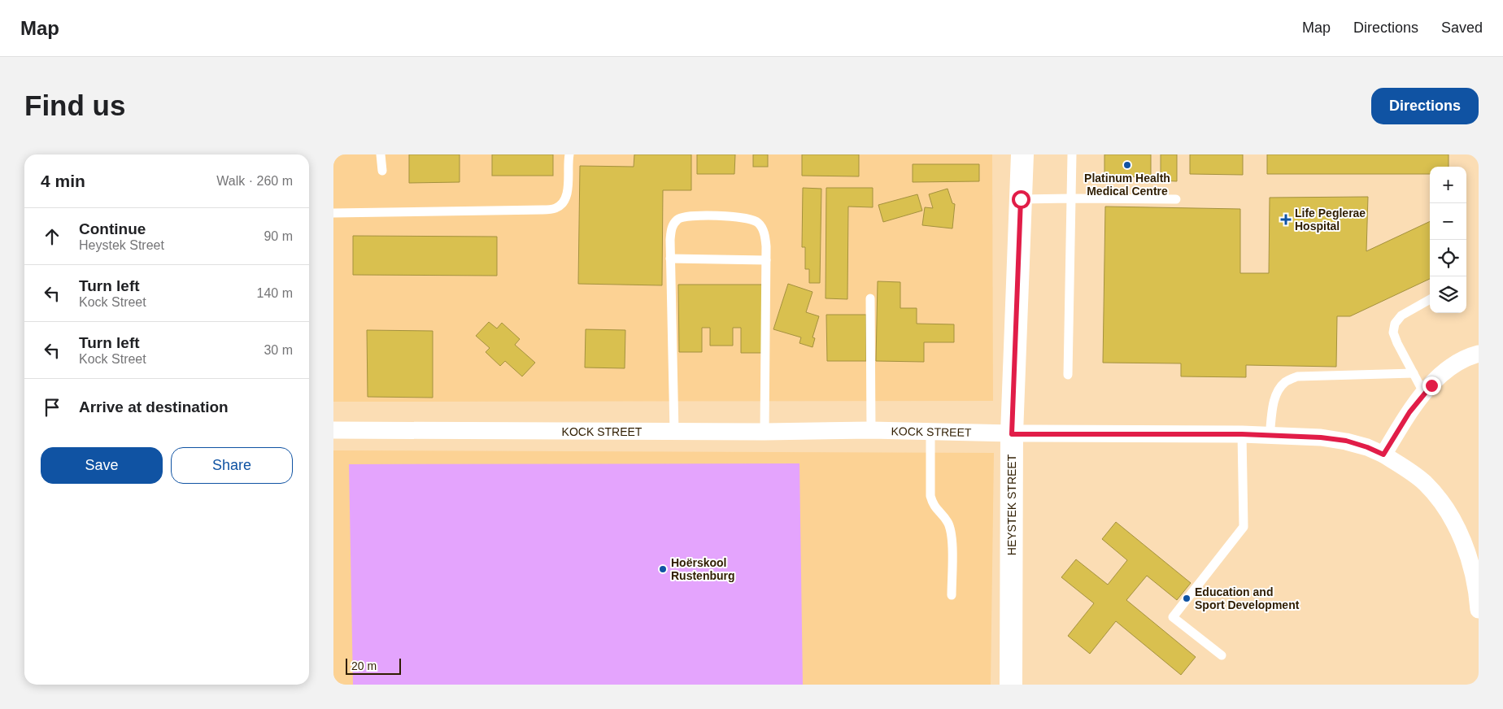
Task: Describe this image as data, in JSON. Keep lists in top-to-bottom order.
{
  "streets": {
    "street": ["KOCK STREET", "HEYSTEK STREET"]
  },
  "crossings": [
    ["KOCK STREET", "HEYSTEK STREET"]
  ],
  "places": {
    "other": ["Platinum Health Medical Centre", "Hoërskool Rustenburg", "Education and Sport Development"],
    "health": ["Life Peglerae Hospital"]
  },
  "scale_bar": "20 m",
  "page": {
    "header": "Map",
    "nav": ["Map", "Directions", "Saved"],
    "buttons": [
      "Directions",
      ["Save", "Share"]
    ],
    "title": "Find us",
    "heading": ["4 min", "Walk · 260 m"],
    "map_buttons": ["+", "−"],
    "list": [
      ["Continue", "Heystek Street", "90 m"],
      ["Turn left", "Kock Street", "140 m"],
      ["Turn left", "Kock Street", "30 m"],
      "Arrive at destination"
    ],
    "scale": "20 m"
  }
}
